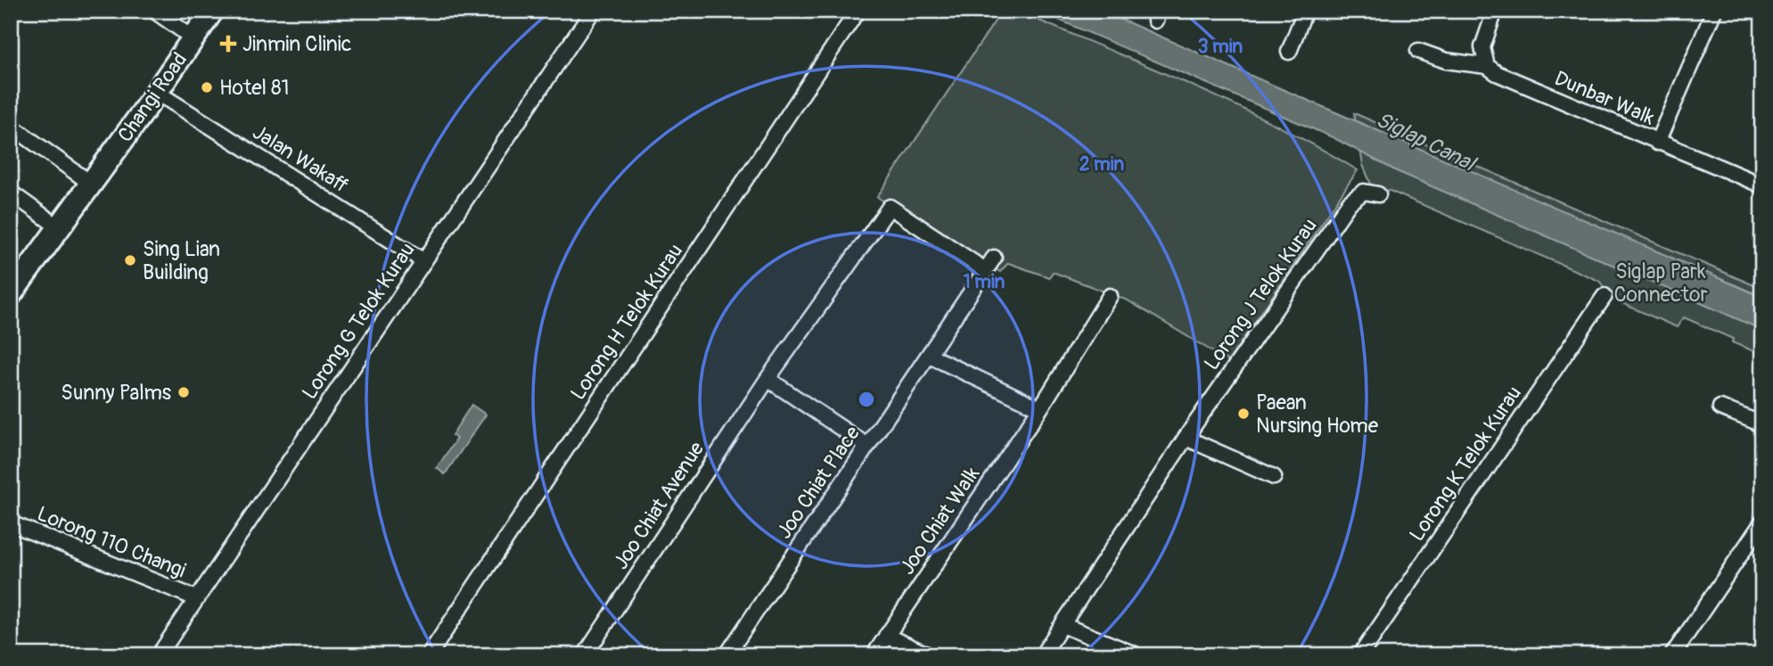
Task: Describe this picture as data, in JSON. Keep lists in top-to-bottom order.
{
  "streets": {
    "main road": ["Changi Road"],
    "street": [
      "Dunbar Walk",
      "Jalan Wakaff",
      "Lorong J Telok Kurau",
      "Lorong G Telok Kurau",
      "Lorong H Telok Kurau",
      "Lorong K Telok Kurau",
      "Joo Chiat Place",
      "Joo Chiat Avenue",
      "Joo Chiat Walk",
      "Lorong 110 Changi"
    ]
  },
  "crossings": [
    ["Changi Road", "Jalan Wakaff"],
    ["Jalan Wakaff", "Lorong G Telok Kurau"],
    ["Lorong G Telok Kurau", "Lorong 110 Changi"],
    ["Joo Chiat Place", "Joo Chiat Avenue"]
  ],
  "water": ["Siglap Canal"],
  "parks": ["Siglap Park Connector"],
  "places": {
    "health": ["Jinmin Clinic"],
    "other": [
      "Hotel 81",
      "Sing Lian Building",
      "Sunny Palms",
      "Paean Nursing Home"
    ]
  },
  "rings": ["3 min", "2 min", "1 min"]
}
